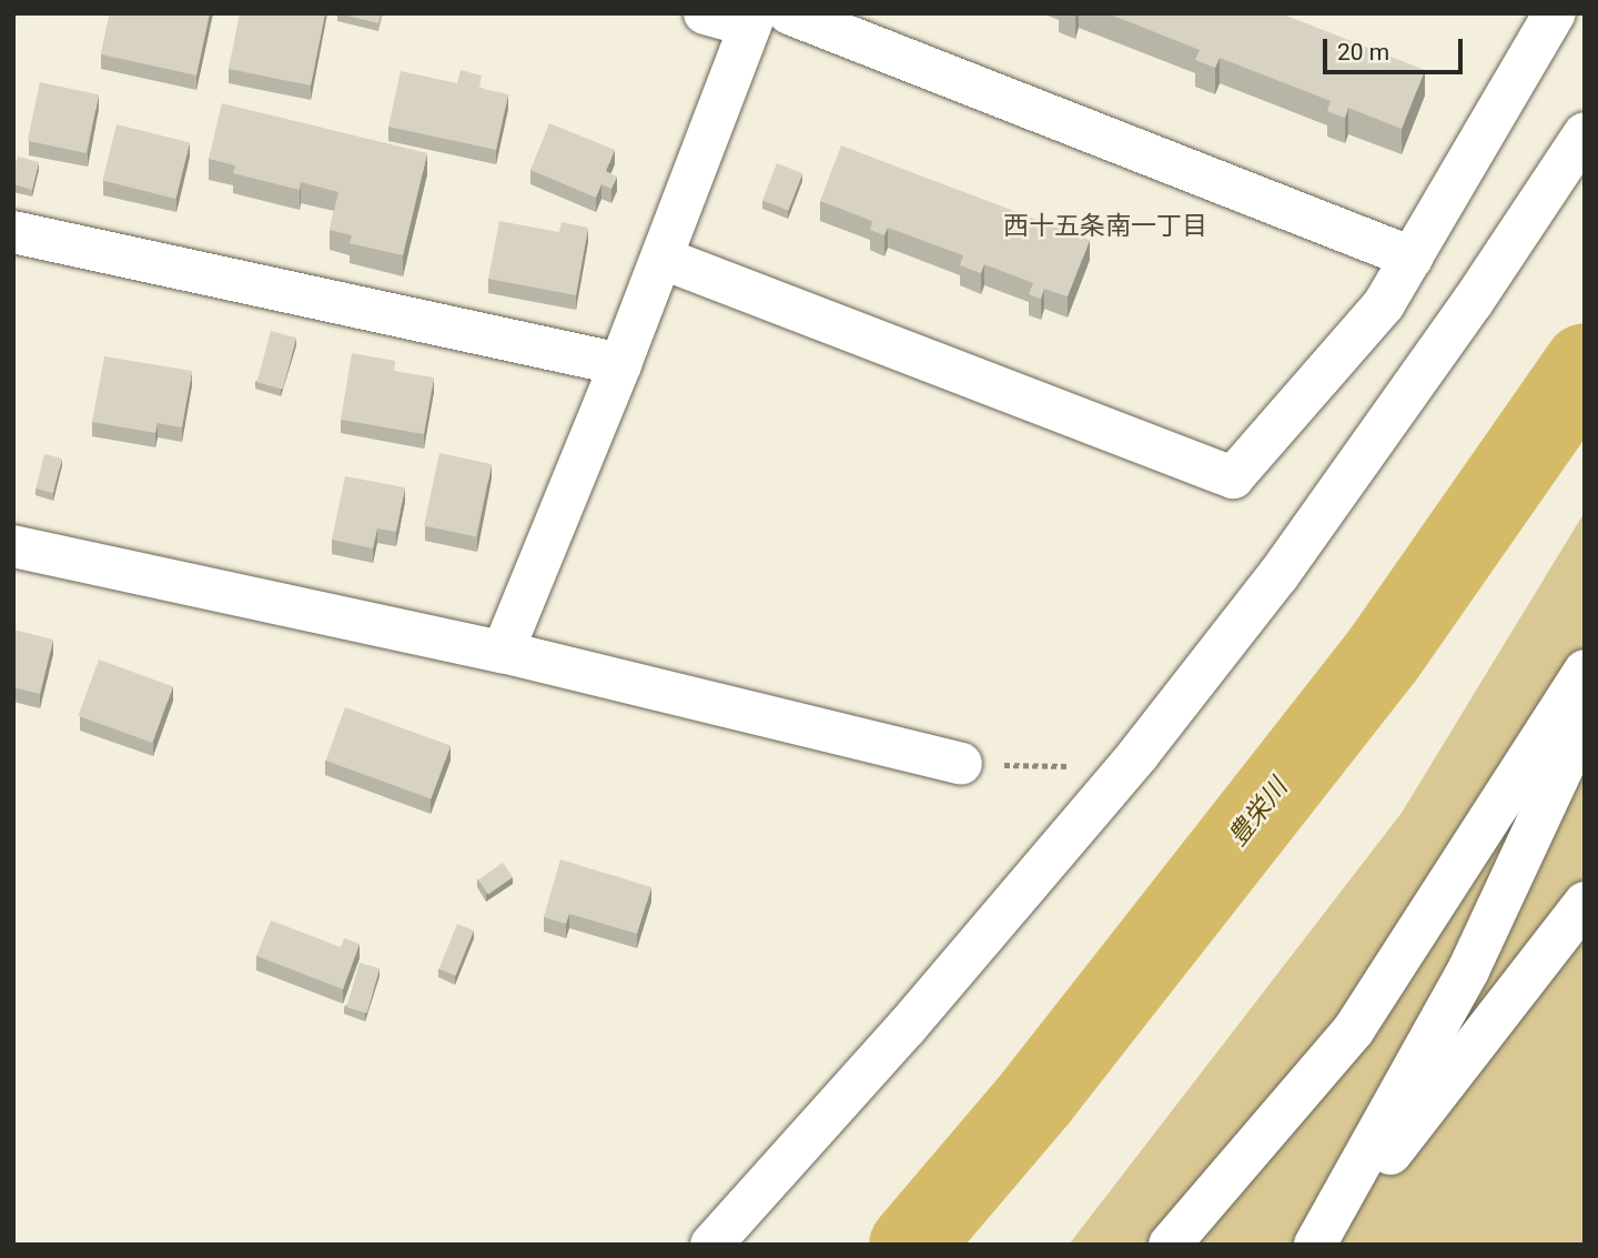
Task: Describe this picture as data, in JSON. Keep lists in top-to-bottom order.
{
  "districts": ["西十五条南一丁目"],
  "water": ["豊栄川"],
  "scale_bar": "20 m"
}
